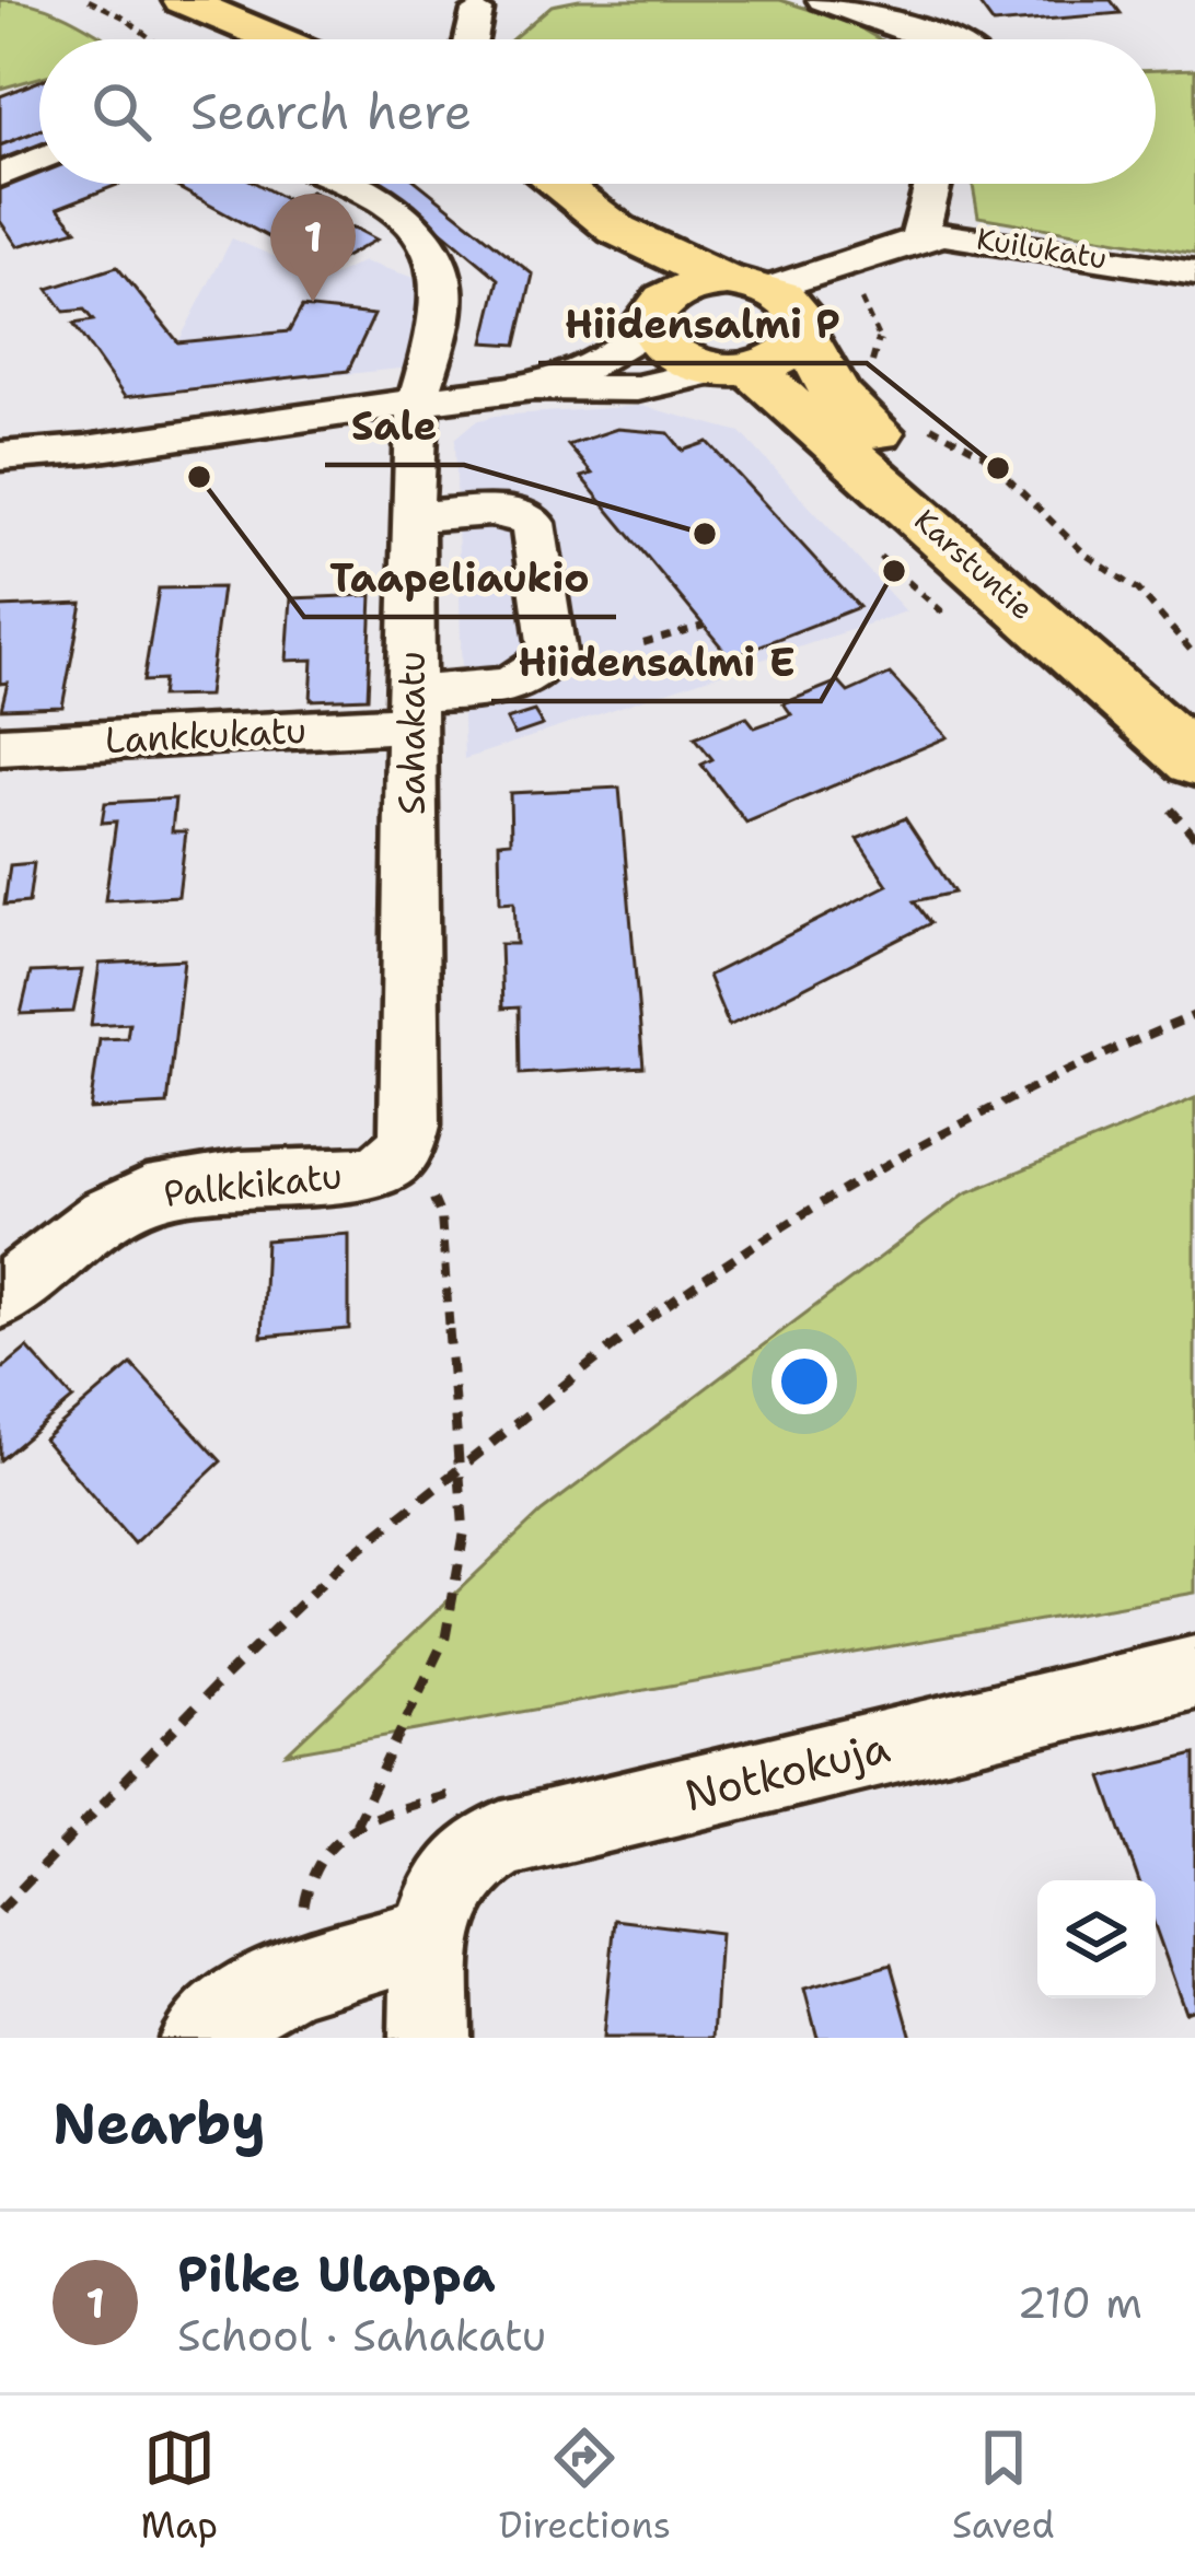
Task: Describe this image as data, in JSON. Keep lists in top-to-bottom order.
{
  "streets": {
    "main road": ["Karstuntie"],
    "street": [
      "Kuilukatu",
      "Sahakatu",
      "Lankkukatu",
      "Palkkikatu",
      "Notkokuja"
    ]
  },
  "crossings": [
    ["Sahakatu", "Lankkukatu"],
    ["Sahakatu", "Palkkikatu"]
  ],
  "places": [
    "Hiidensalmi P",
    "Taapeliaukio",
    "Sale",
    "Hiidensalmi E"
  ],
  "page": {
    "search": "Search here",
    "pins": "1",
    "heading": "Nearby",
    "list": [
      {
        "mark": "1",
        "name": "Pilke Ulappa",
        "note": "School · Sahakatu",
        "value": "210 m"
      }
    ],
    "nav": ["Map", "Directions", "Saved"]
  }
}
